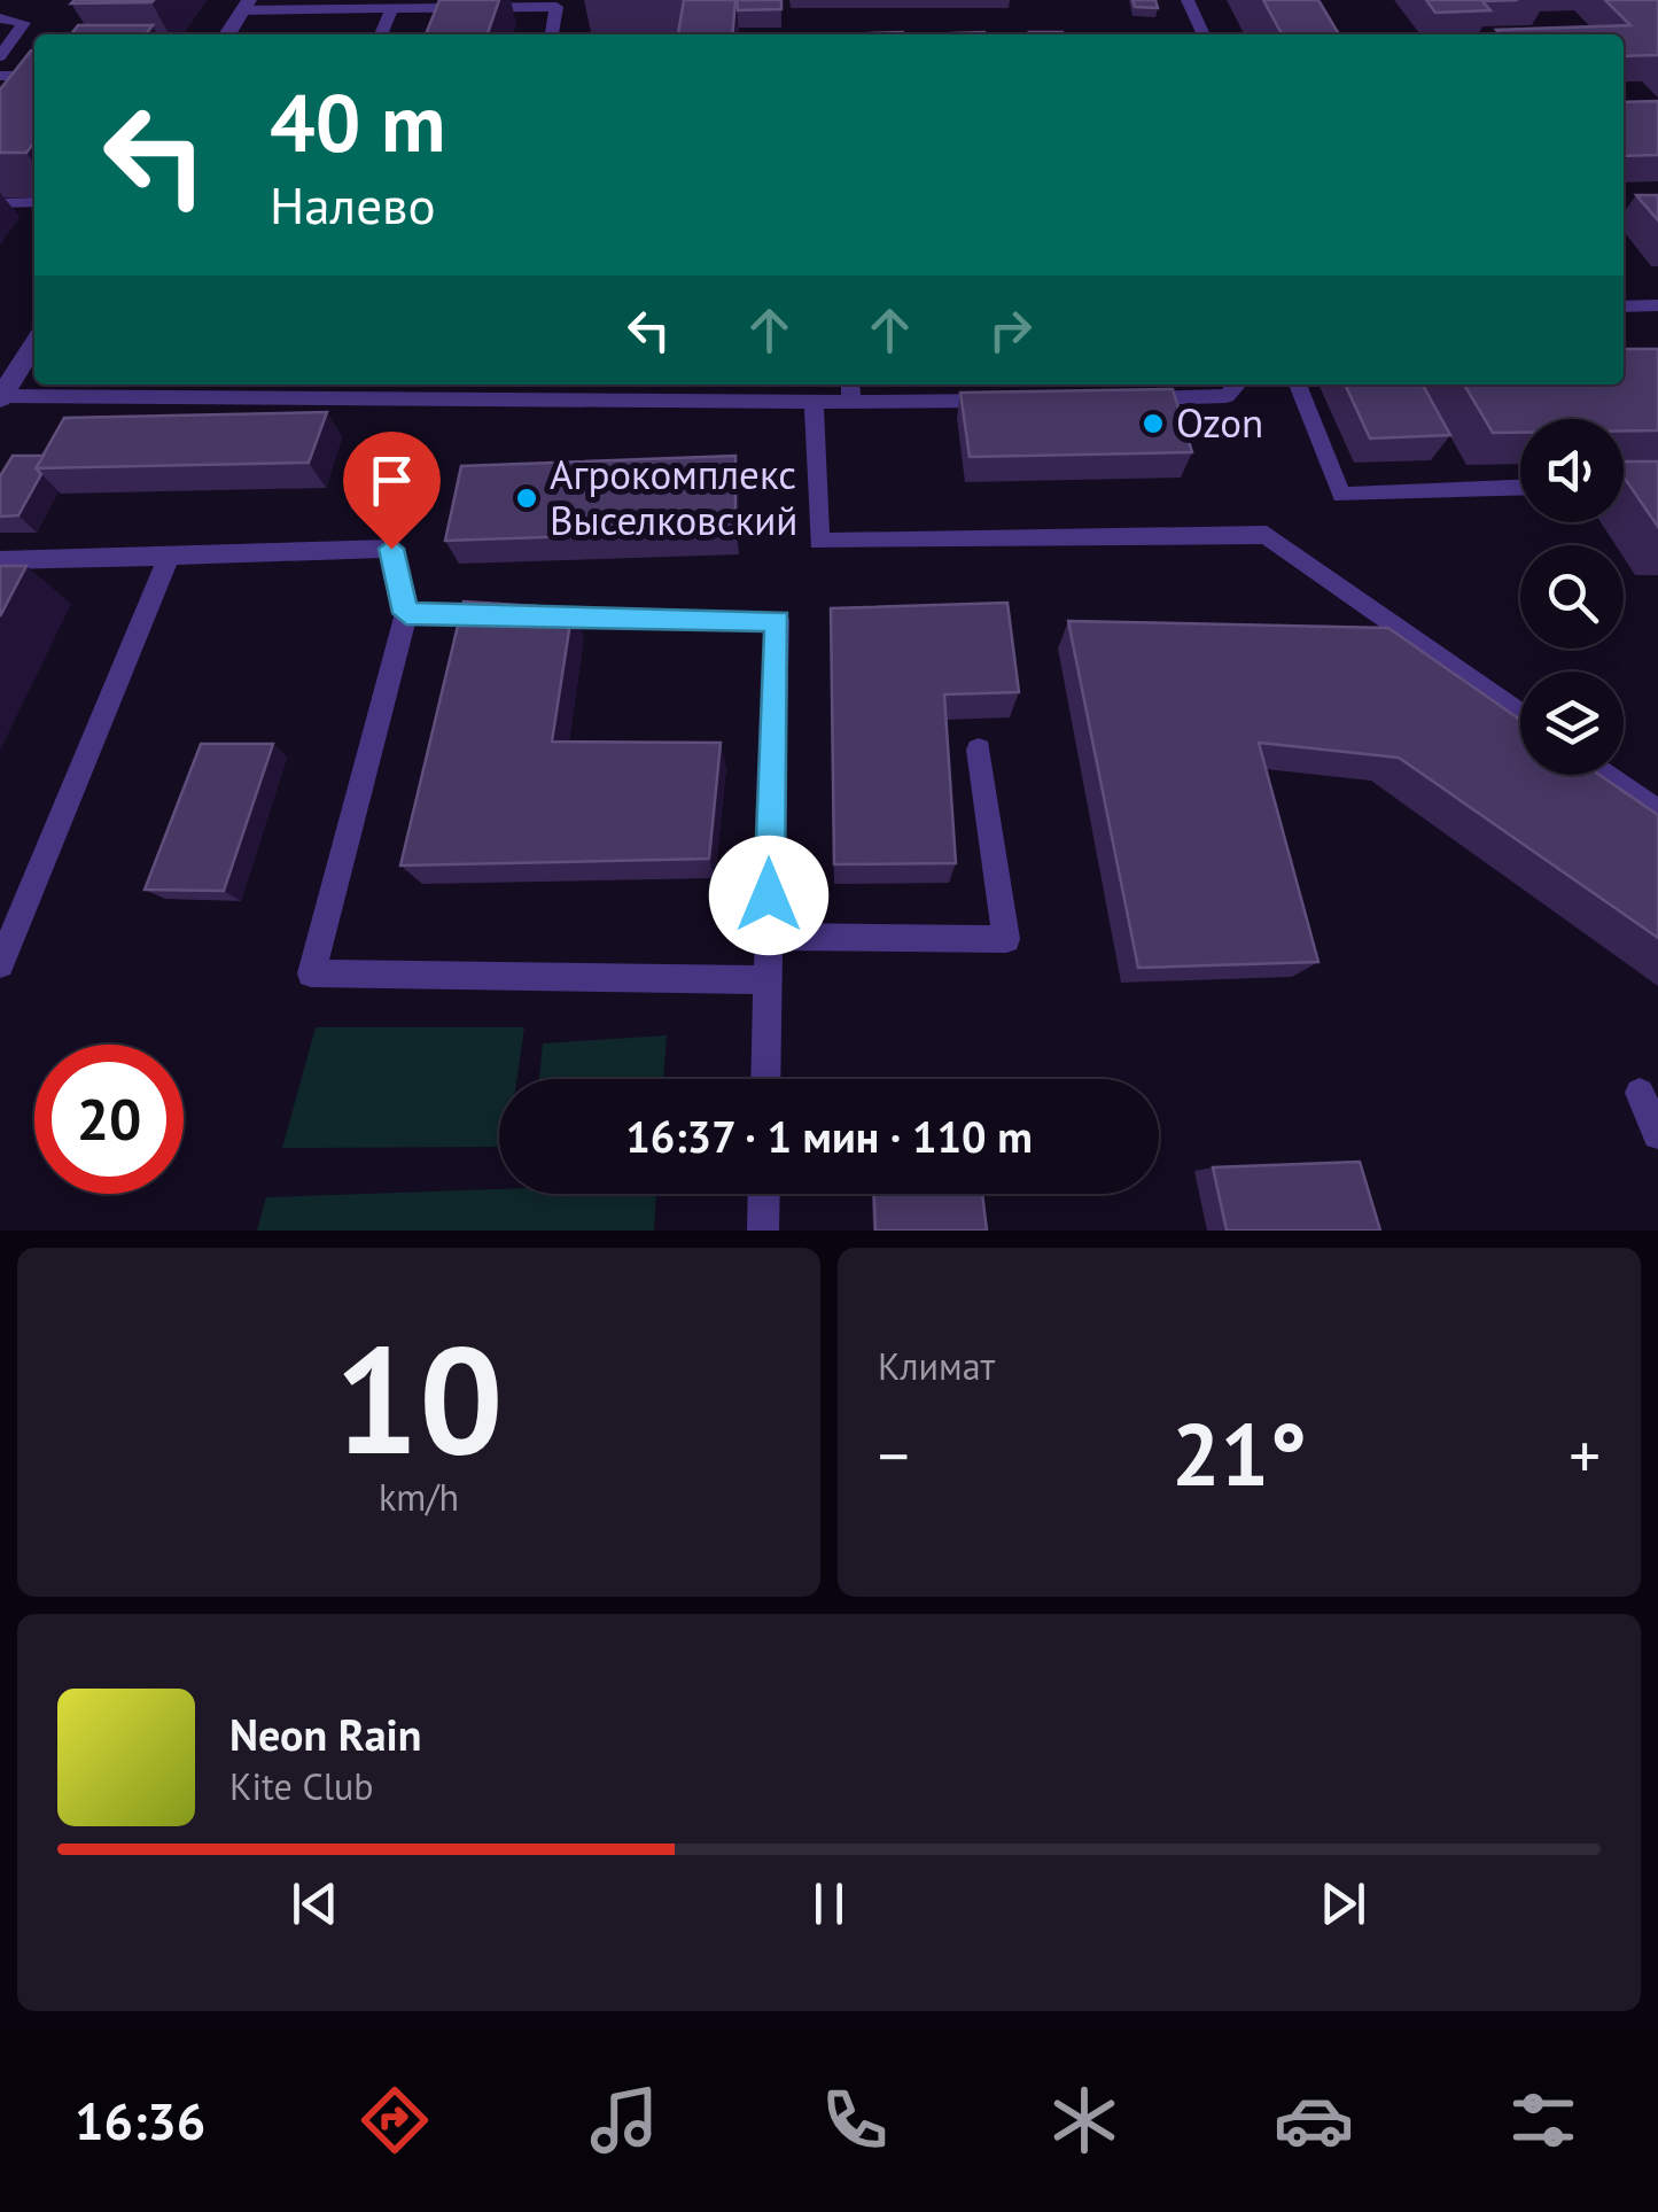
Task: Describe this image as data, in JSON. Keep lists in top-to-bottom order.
{
  "places": ["Ozon", "Агрокомплекс Выселковский"],
  "page": {
    "turn": ["40 m", "Налево"],
    "limit": "20",
    "trip": "16:37 · 1 мин · 110 m",
    "tile": [
      ["10", "km/h"],
      "Климат"
    ],
    "heat": ["−", "21°", "+"],
    "song": ["Neon Rain", "Kite Club"],
    "tabs": "16:36"
  }
}
